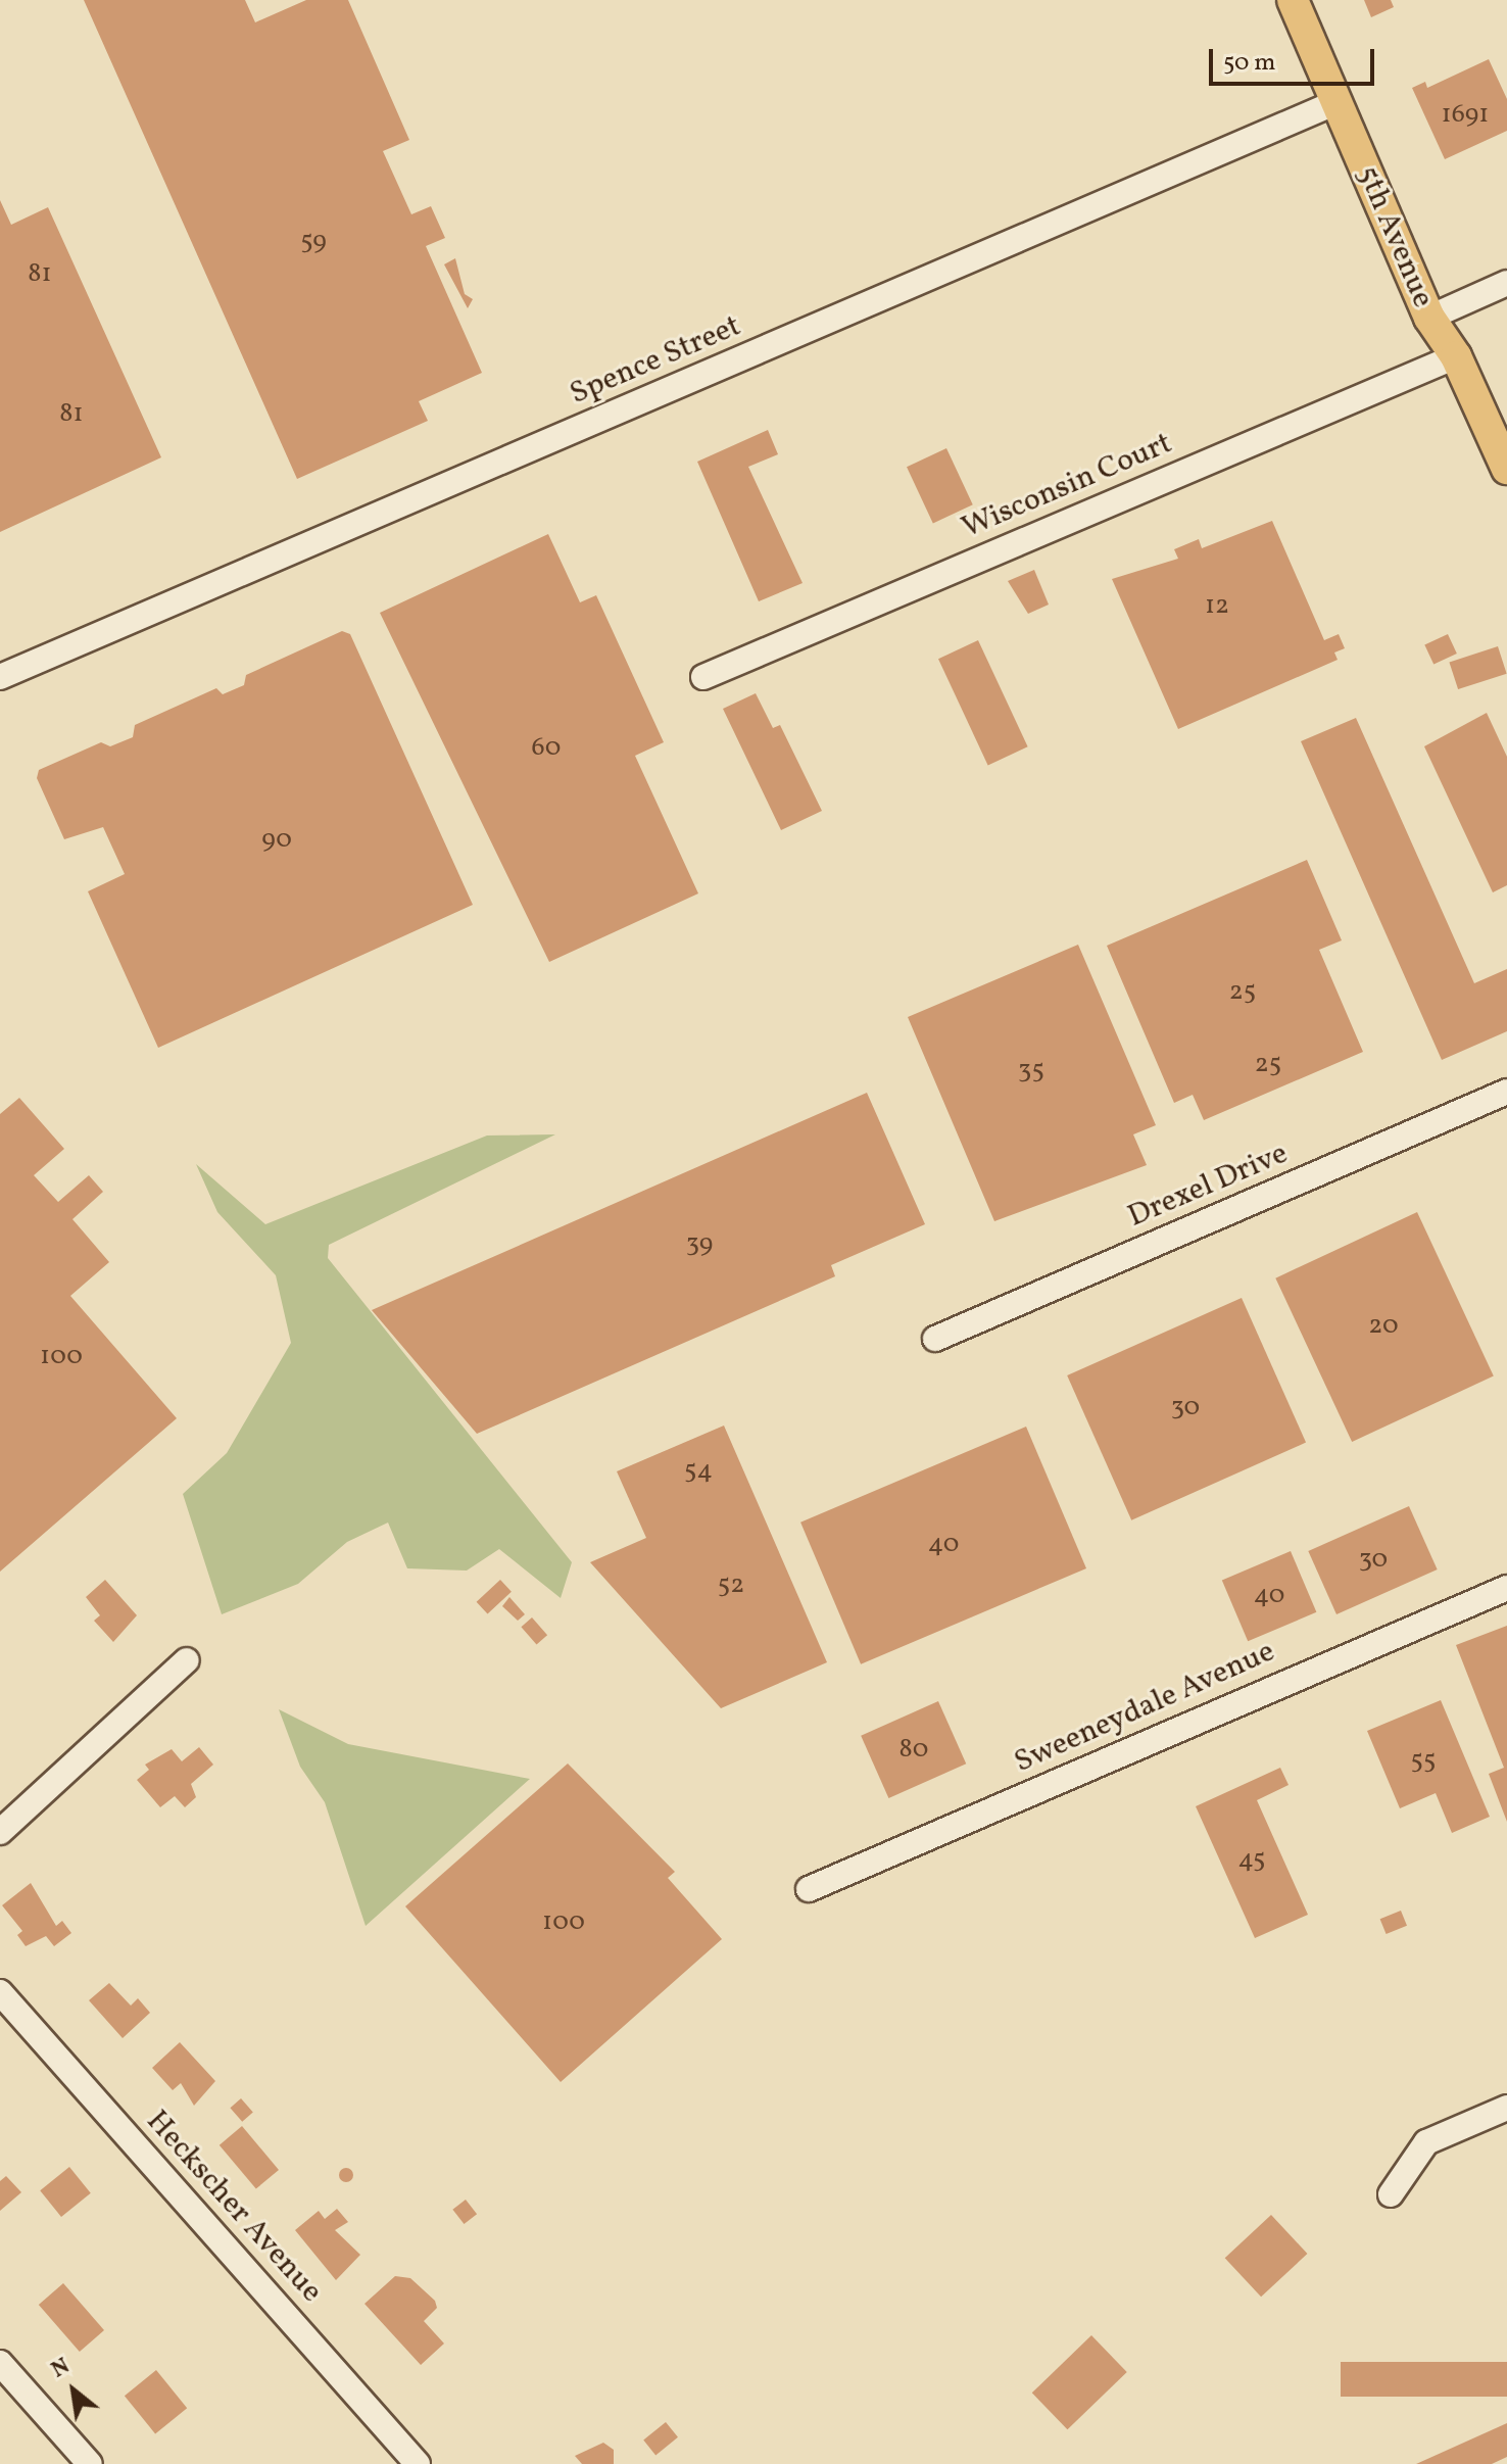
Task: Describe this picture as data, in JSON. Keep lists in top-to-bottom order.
{
  "streets": {
    "main road": ["5th Avenue"],
    "street": [
      "Spence Street",
      "Wisconsin Court",
      "Drexel Drive",
      "Sweeneydale Avenue",
      "Heckscher Avenue"
    ]
  },
  "crossings": [
    ["5th Avenue", "Spence Street"],
    ["5th Avenue", "Wisconsin Court"]
  ],
  "house_numbers": [
    "1691",
    "59",
    "81",
    "81",
    "12",
    "60",
    "90",
    "25",
    "25",
    "35",
    "39",
    "20",
    "100",
    "30",
    "54",
    "40",
    "30",
    "52",
    "40",
    "80",
    "55",
    "45",
    "100"
  ],
  "scale_bar": "50 m",
  "north": "top left"
}
